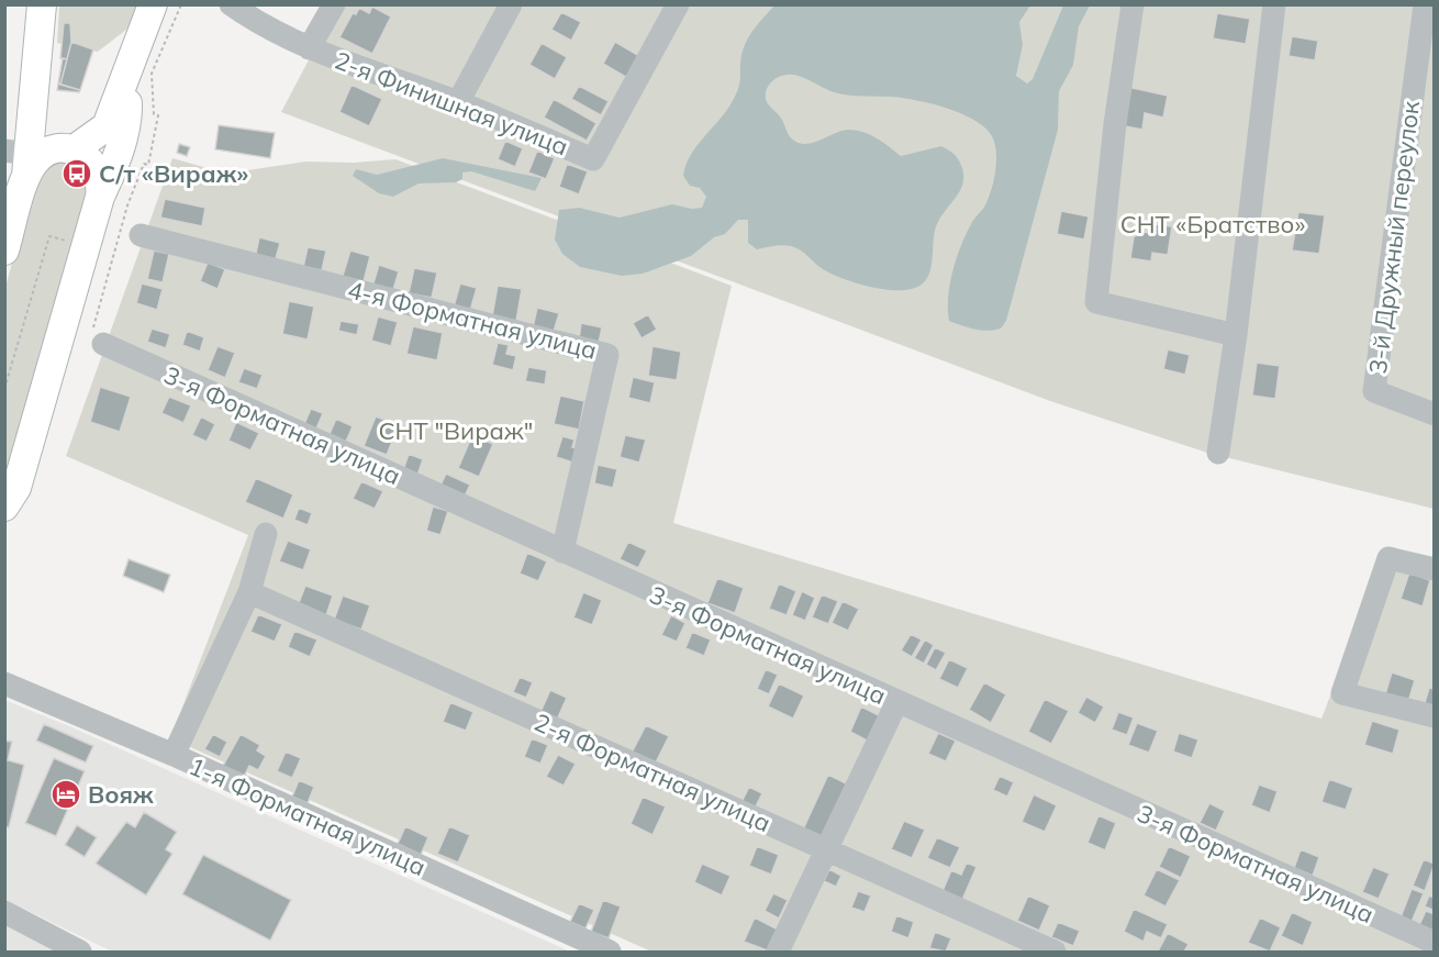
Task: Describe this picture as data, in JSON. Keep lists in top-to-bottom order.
{
  "streets": {
    "street": [
      "2-я Финишная улица",
      "3-й Дружный переулок",
      "4-я Форматная улица",
      "3-я Форматная улица",
      "2-я Форматная улица",
      "1-я Форматная улица"
    ]
  },
  "crossings": [
    ["4-я Форматная улица", "3-я Форматная улица"]
  ],
  "parks": ["СНТ «Братство»", "СНТ \"Вираж\""],
  "places": {
    "bus stop": ["С/т «Вираж»"],
    "hotel": ["Вояж"]
  }
}
